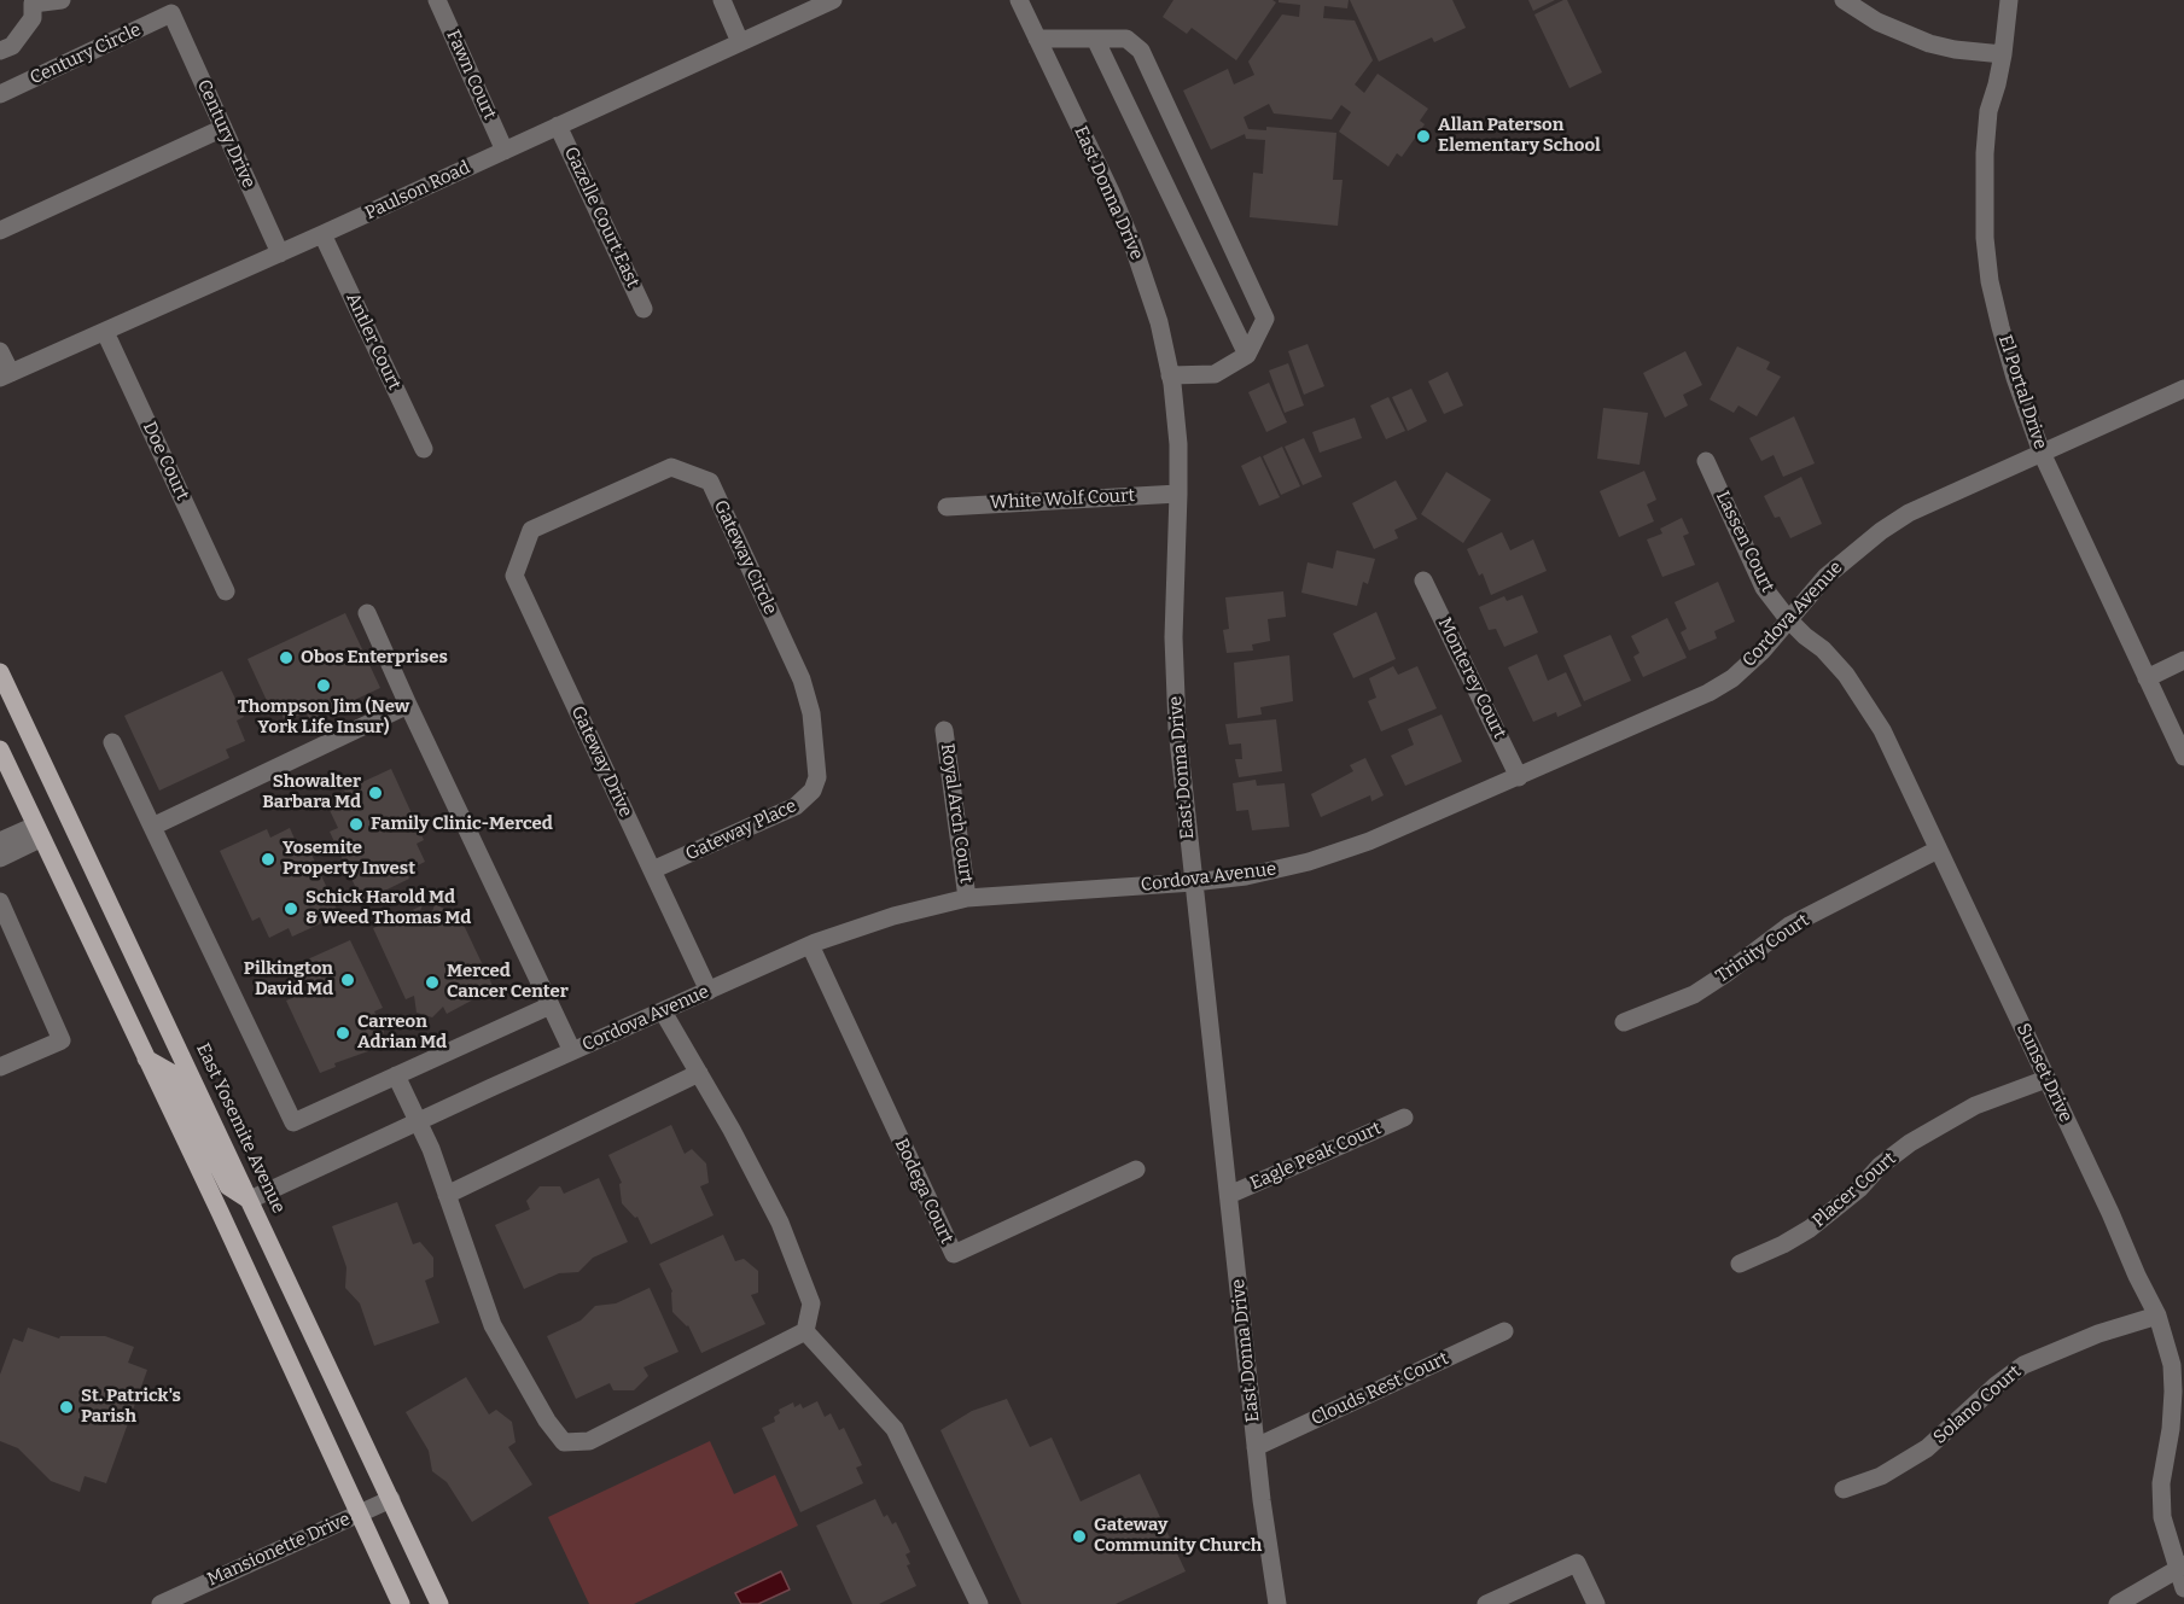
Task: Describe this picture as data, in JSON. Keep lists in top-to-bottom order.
{
  "streets": {
    "main road": ["East Yosemite Avenue"],
    "street": [
      "Century Circle",
      "Fawn Court",
      "Century Drive",
      "Paulson Road",
      "East Donna Drive",
      "Gazelle Court East",
      "Antler Court",
      "El Portal Drive",
      "Doe Court",
      "White Wolf Court",
      "Lassen Court",
      "Gateway Circle",
      "Cordova Avenue",
      "Monterey Court",
      "Gateway Drive",
      "Royal Arch Court",
      "Gateway Place",
      "Trinity Court",
      "Sunset Drive",
      "Eagle Peak Court",
      "Placer Court",
      "Bodega Court",
      "Clouds Rest Court",
      "Solano Court",
      "Mansionette Drive"
    ]
  },
  "crossings": [
    ["Century Circle", "Century Drive"],
    ["Fawn Court", "Paulson Road"],
    ["Century Drive", "Paulson Road"],
    ["Paulson Road", "Gazelle Court East"],
    ["Paulson Road", "Antler Court"],
    ["Paulson Road", "Doe Court"],
    ["East Donna Drive", "White Wolf Court"],
    ["East Donna Drive", "Cordova Avenue"],
    ["East Donna Drive", "Eagle Peak Court"],
    ["East Donna Drive", "Clouds Rest Court"],
    ["El Portal Drive", "Cordova Avenue"],
    ["Lassen Court", "Cordova Avenue"],
    ["Lassen Court", "Sunset Drive"],
    ["Gateway Circle", "Gateway Drive"],
    ["Gateway Circle", "Gateway Place"],
    ["Cordova Avenue", "Monterey Court"],
    ["Cordova Avenue", "Gateway Drive"],
    ["Cordova Avenue", "Royal Arch Court"],
    ["Cordova Avenue", "Sunset Drive"],
    ["Cordova Avenue", "East Yosemite Avenue"],
    ["Cordova Avenue", "Bodega Court"],
    ["Gateway Drive", "Gateway Place"],
    ["Trinity Court", "Sunset Drive"],
    ["Sunset Drive", "Placer Court"],
    ["Sunset Drive", "Solano Court"],
    ["East Yosemite Avenue", "Mansionette Drive"]
  ],
  "places": [
    "Allan Paterson Elementary School",
    "Obos Enterprises",
    "Thompson Jim (New York Life Insur)",
    "Showalter Barbara Md",
    "Family Clinic-Merced",
    "Yosemite Property Invest",
    "Schick Harold Md & Weed Thomas Md",
    "Pilkington David Md",
    "Merced Cancer Center",
    "Carreon Adrian Md",
    "St. Patrick's Parish",
    "Gateway Community Church"
  ]
}
